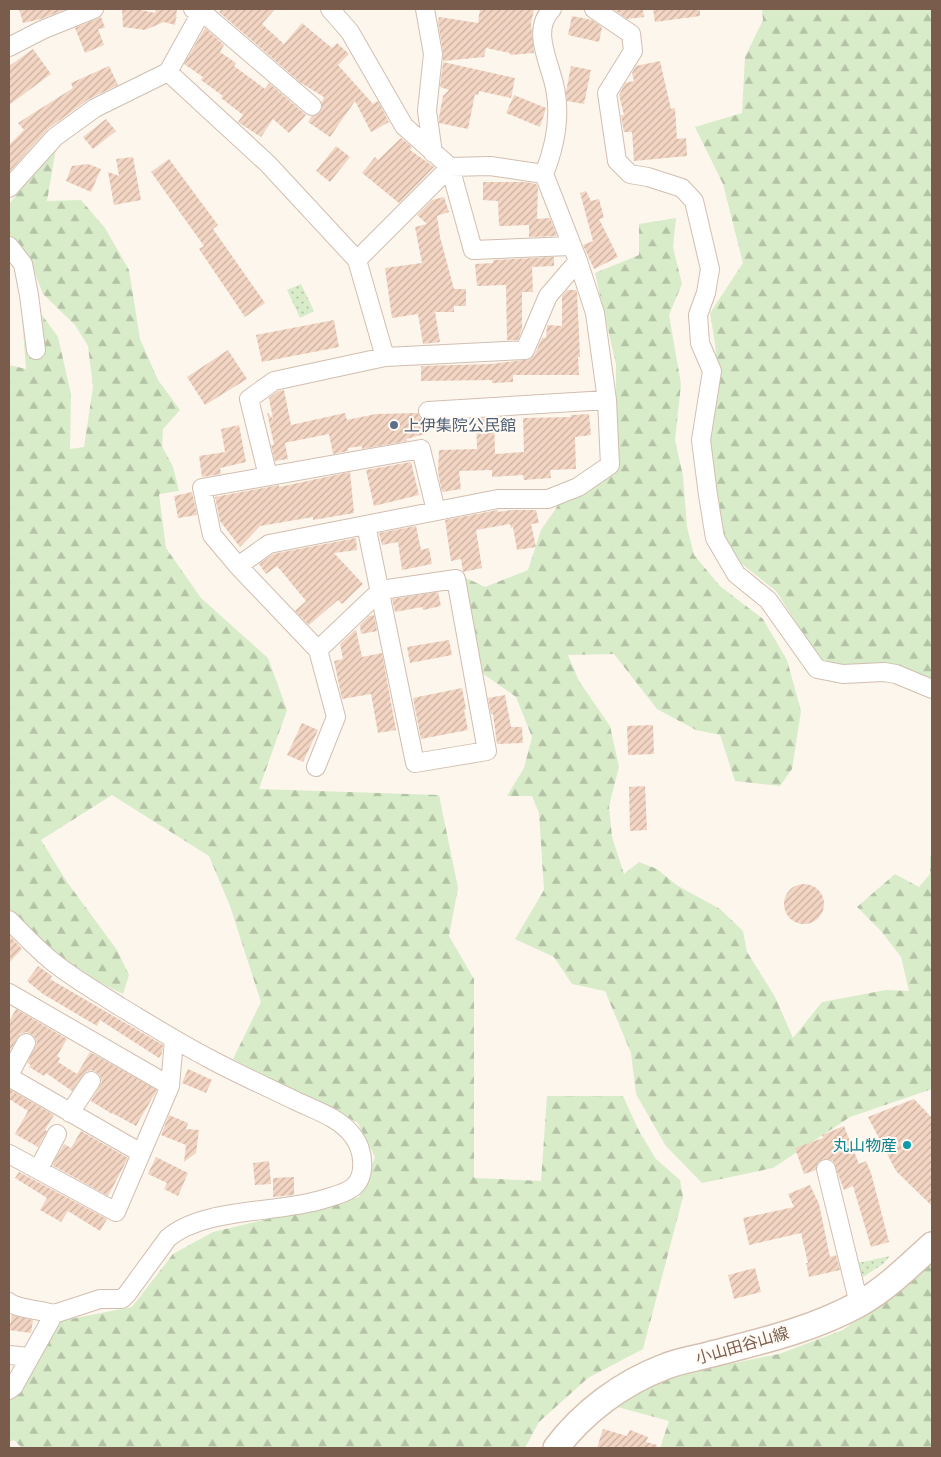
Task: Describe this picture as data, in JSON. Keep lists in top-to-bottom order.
{
  "streets": {
    "main road": ["小山田谷山線"]
  },
  "places": ["上伊集院公民館", "丸山物産"]
}
